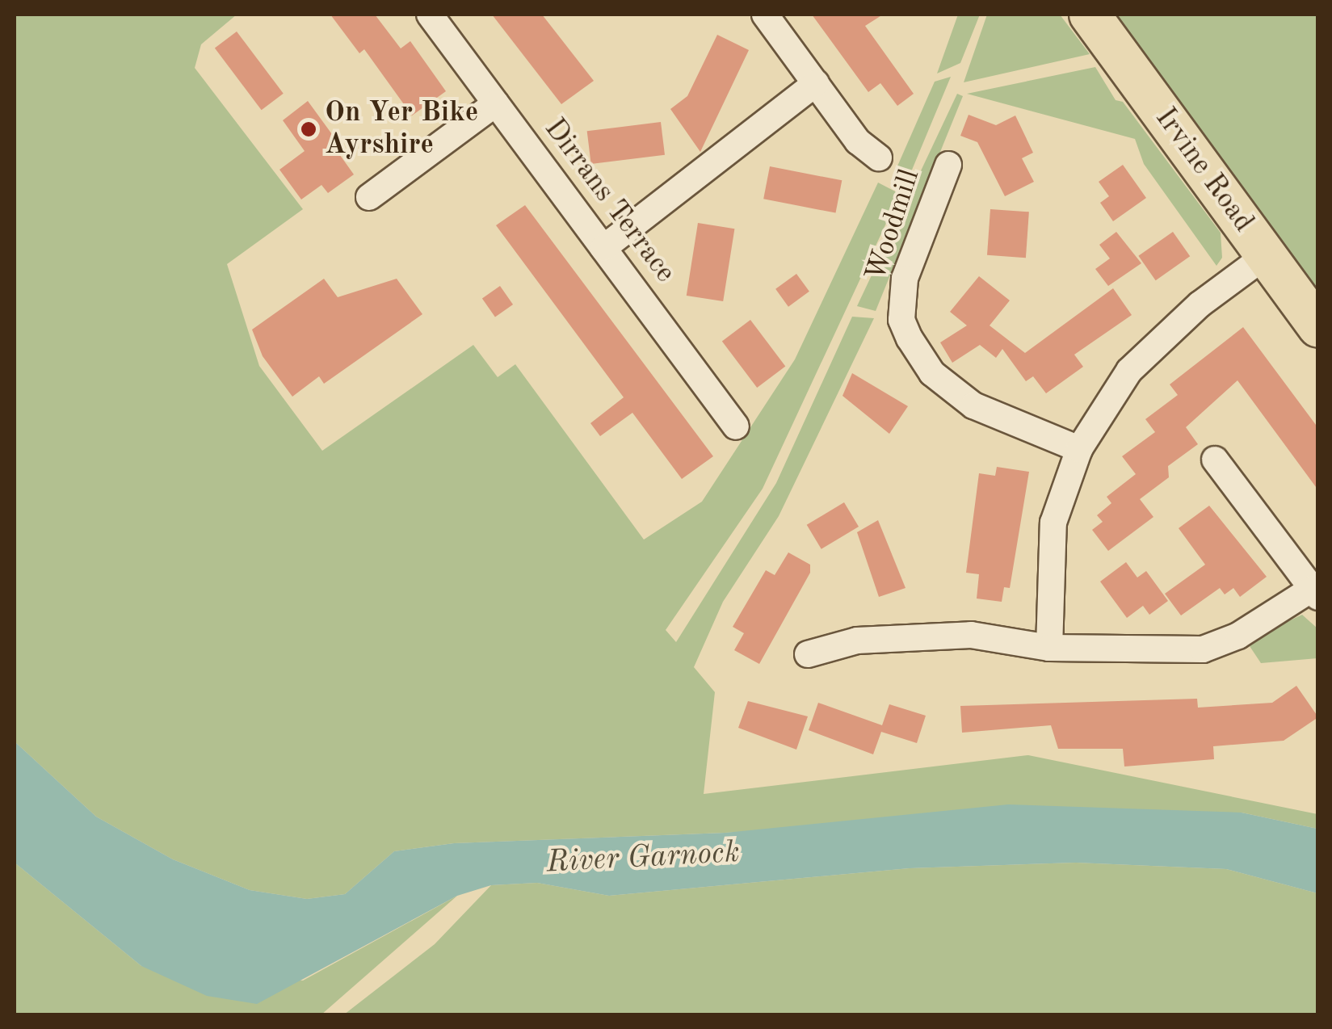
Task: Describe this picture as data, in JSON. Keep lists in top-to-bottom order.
{
  "streets": {
    "main road": ["Irvine Road"],
    "street": ["Dirrans Terrace", "Woodmill"]
  },
  "water": ["River Garnock"],
  "places": ["On Yer Bike Ayrshire"]
}
